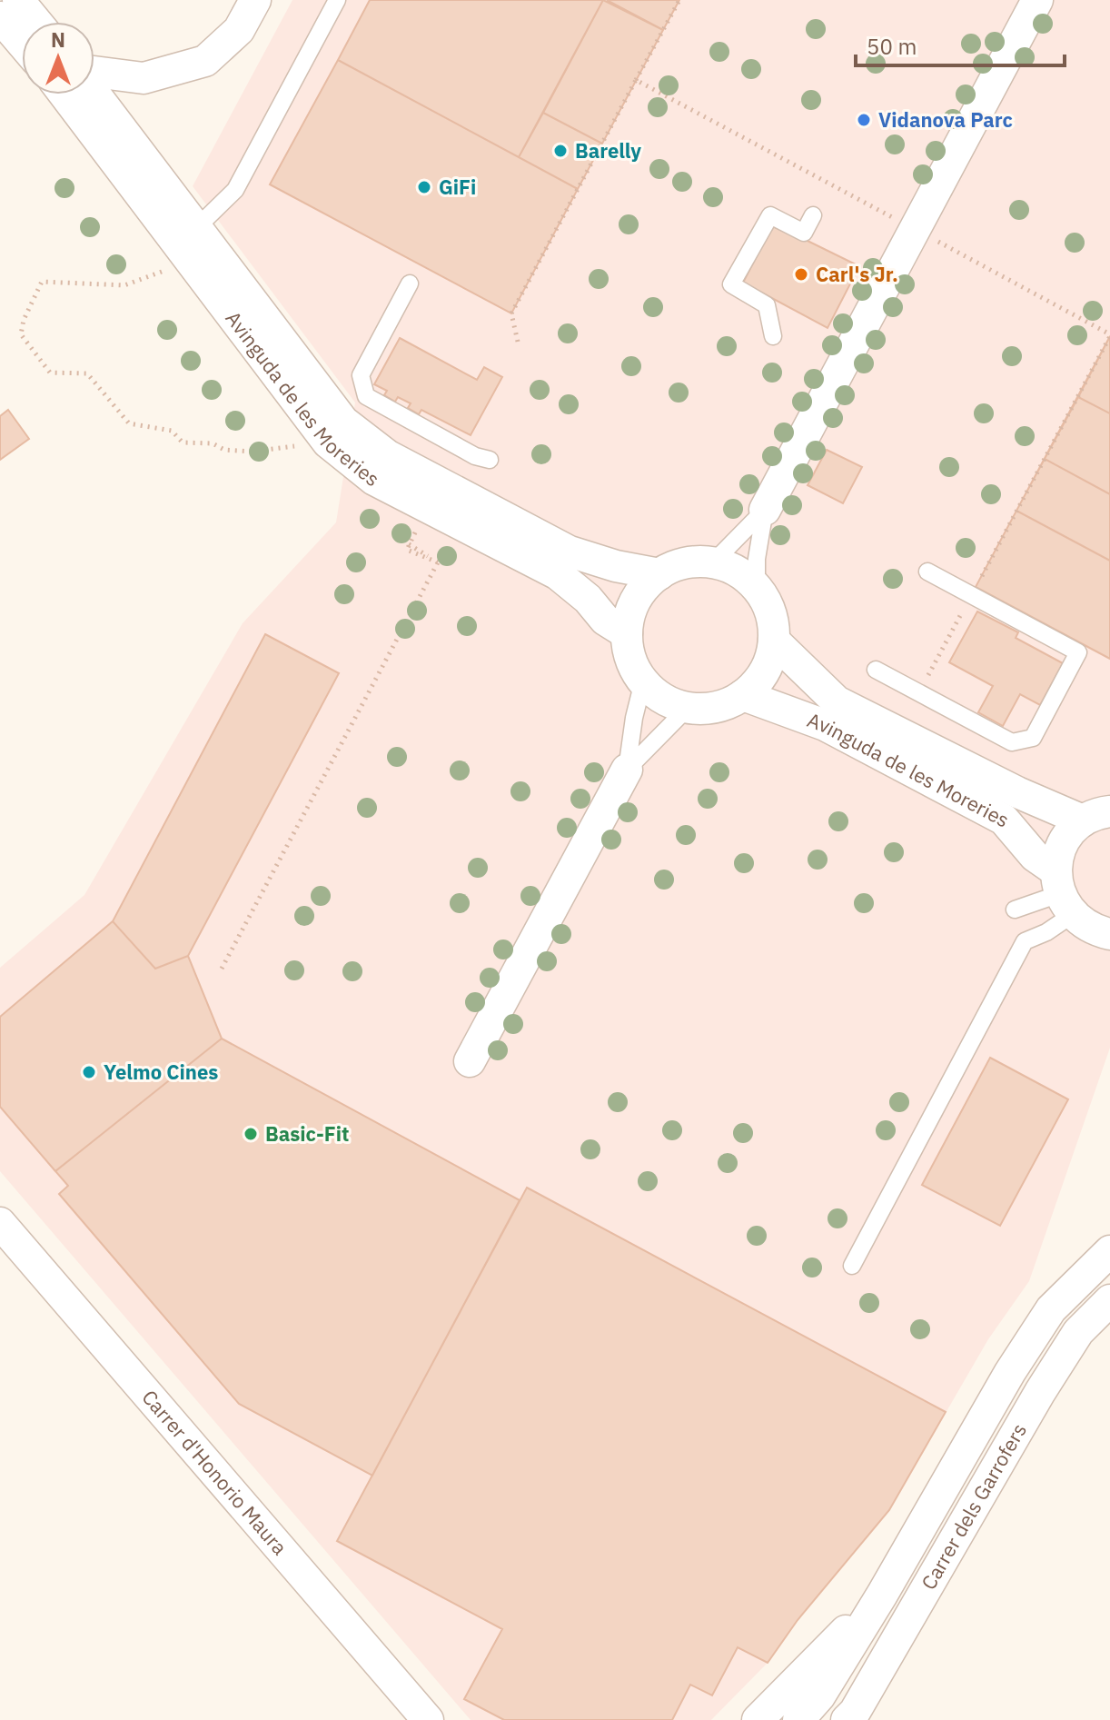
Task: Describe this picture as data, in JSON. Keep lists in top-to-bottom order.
{
  "streets": {
    "street": ["Avinguda de les Moreries", "Carrer d'Honorio Maura", "Carrer dels Garrofers"]
  },
  "places": [
    "Vidanova Parc",
    "Barelly",
    "GiFi",
    "Carl's Jr.",
    "Yelmo Cines",
    "Basic-Fit"
  ],
  "scale_bar": "50 m",
  "north": "top"
}
